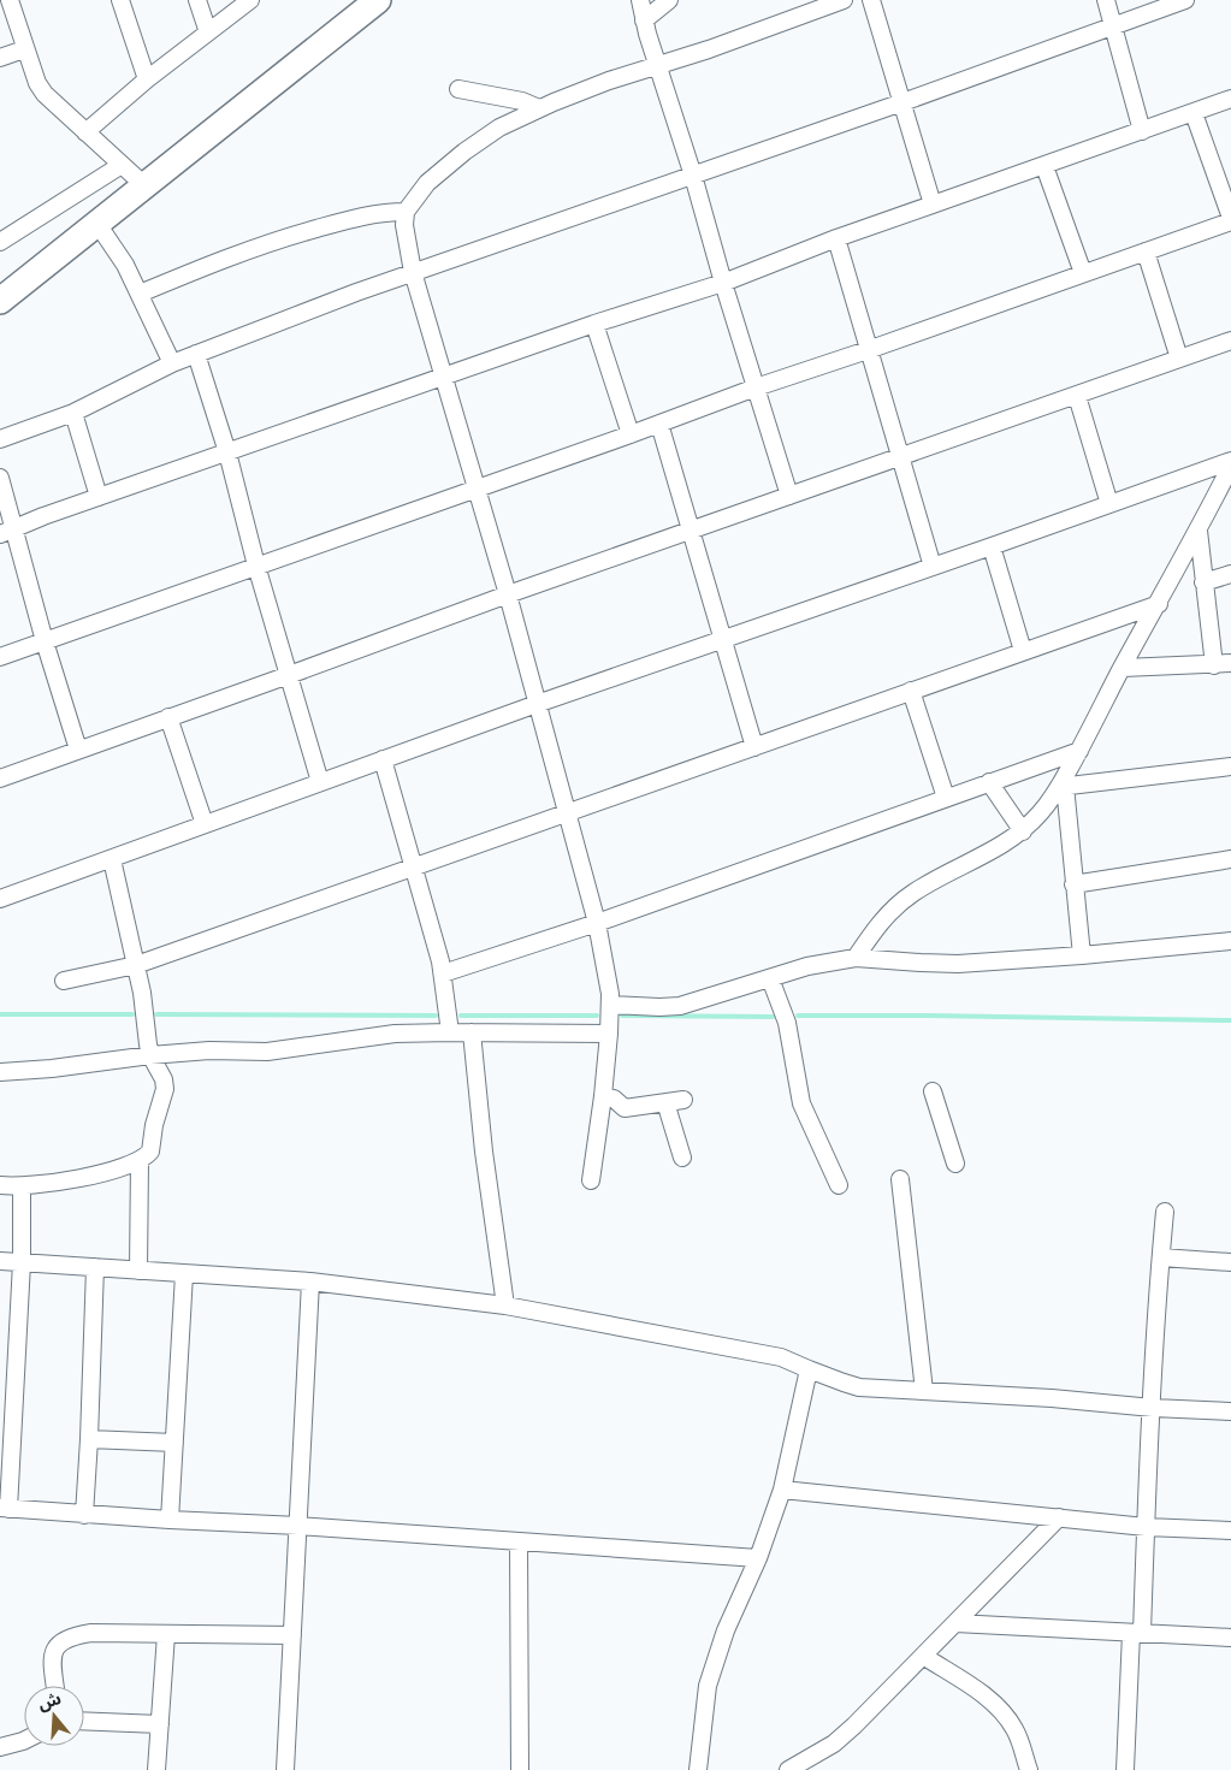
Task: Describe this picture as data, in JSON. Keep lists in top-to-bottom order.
{
  "north": "top"
}
